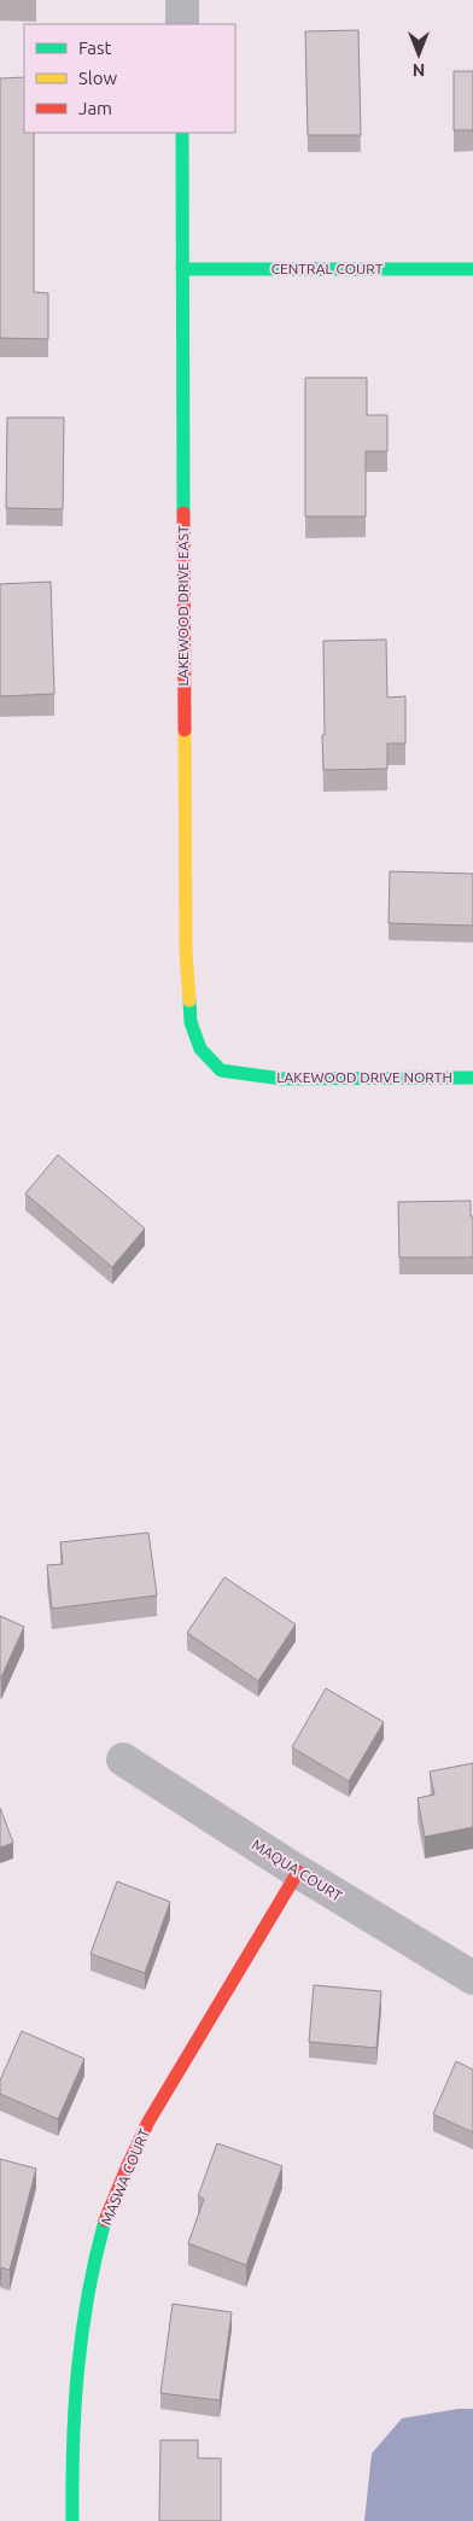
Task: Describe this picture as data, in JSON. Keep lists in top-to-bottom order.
{
  "streets": {
    "street": [
      "CENTRAL COURT",
      "LAKEWOOD DRIVE EAST",
      "LAKEWOOD DRIVE NORTH",
      "MAQUA COURT",
      "MASWA COURT"
    ]
  },
  "crossings": [
    ["CENTRAL COURT", "LAKEWOOD DRIVE EAST"],
    ["LAKEWOOD DRIVE EAST", "LAKEWOOD DRIVE NORTH"],
    ["MAQUA COURT", "MASWA COURT"]
  ],
  "legend": ["Fast", "Slow", "Jam"],
  "north": "bottom"
}
